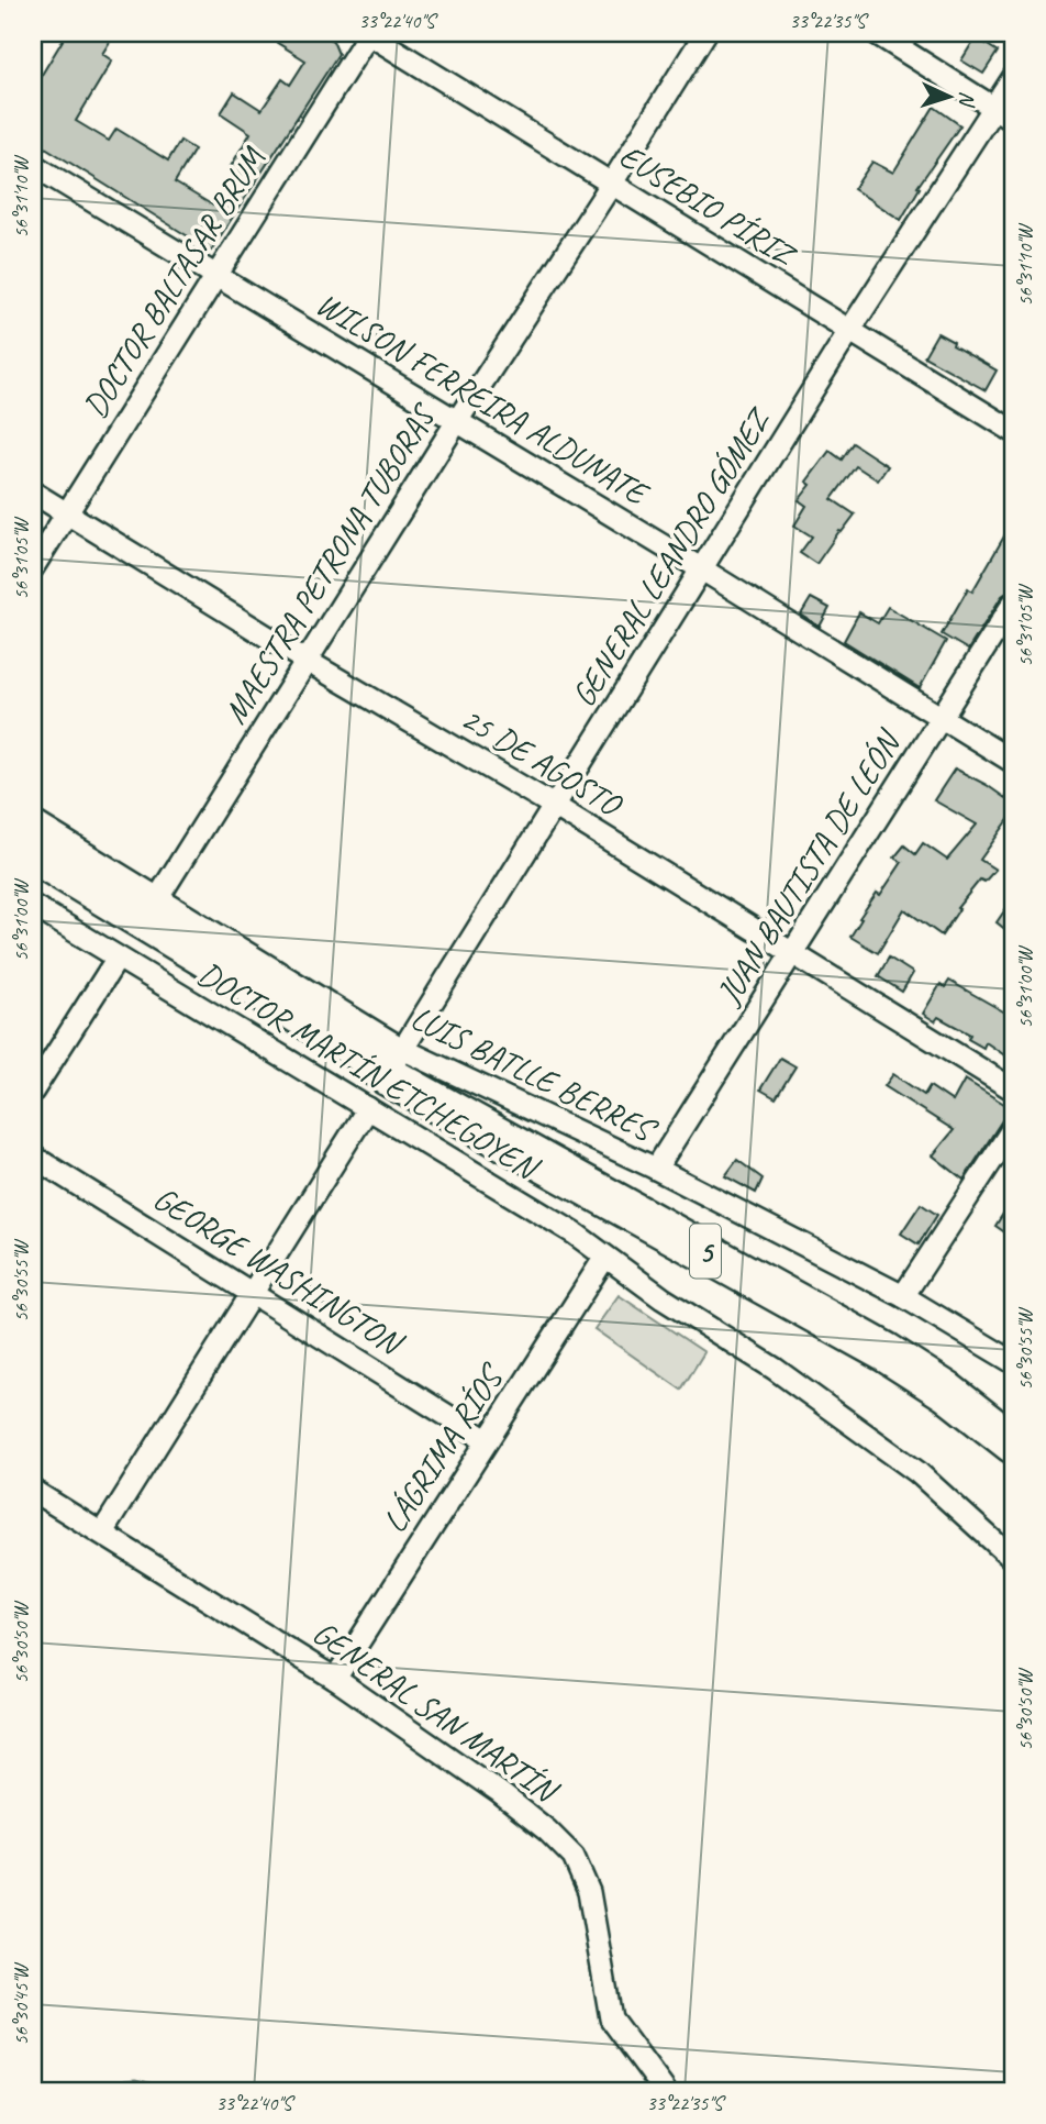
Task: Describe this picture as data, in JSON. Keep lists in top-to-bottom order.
{
  "streets": {
    "highway": ["5"],
    "street": [
      "EUSEBIO PÍRIZ",
      "DOCTOR BALTASAR BRUM",
      "WILSON FERREIRA ALDUNATE",
      "GENERAL LEANDRO GÓMEZ",
      "MAESTRA PETRONA TUBORAS",
      "25 DE AGOSTO",
      "JUAN BAUTISTA DE LEÓN",
      "DOCTOR MARTÍN ETCHEGOYEN",
      "LUIS BATLLE BERRES",
      "GEORGE WASHINGTON",
      "LÁGRIMA RÍOS",
      "GENERAL SAN MARTÍN"
    ]
  },
  "crossings": [
    ["EUSEBIO PÍRIZ", "DOCTOR BALTASAR BRUM"],
    ["EUSEBIO PÍRIZ", "GENERAL LEANDRO GÓMEZ"],
    ["EUSEBIO PÍRIZ", "MAESTRA PETRONA TUBORAS"],
    ["DOCTOR BALTASAR BRUM", "WILSON FERREIRA ALDUNATE"],
    ["DOCTOR BALTASAR BRUM", "25 DE AGOSTO"],
    ["WILSON FERREIRA ALDUNATE", "GENERAL LEANDRO GÓMEZ"],
    ["WILSON FERREIRA ALDUNATE", "MAESTRA PETRONA TUBORAS"],
    ["WILSON FERREIRA ALDUNATE", "JUAN BAUTISTA DE LEÓN"],
    ["GENERAL LEANDRO GÓMEZ", "25 DE AGOSTO"],
    ["GENERAL LEANDRO GÓMEZ", "DOCTOR MARTÍN ETCHEGOYEN"],
    ["GENERAL LEANDRO GÓMEZ", "LUIS BATLLE BERRES"],
    ["GENERAL LEANDRO GÓMEZ", "5"],
    ["GENERAL LEANDRO GÓMEZ", "GEORGE WASHINGTON"],
    ["GENERAL LEANDRO GÓMEZ", "GENERAL SAN MARTÍN"],
    ["MAESTRA PETRONA TUBORAS", "25 DE AGOSTO"],
    ["MAESTRA PETRONA TUBORAS", "LUIS BATLLE BERRES"],
    ["25 DE AGOSTO", "JUAN BAUTISTA DE LEÓN"],
    ["JUAN BAUTISTA DE LEÓN", "LUIS BATLLE BERRES"],
    ["DOCTOR MARTÍN ETCHEGOYEN", "LUIS BATLLE BERRES"],
    ["DOCTOR MARTÍN ETCHEGOYEN", "5"],
    ["DOCTOR MARTÍN ETCHEGOYEN", "LÁGRIMA RÍOS"],
    ["LUIS BATLLE BERRES", "5"],
    ["GEORGE WASHINGTON", "LÁGRIMA RÍOS"],
    ["LÁGRIMA RÍOS", "GENERAL SAN MARTÍN"]
  ],
  "north": "right",
  "coordinates": [
    "33°22'40\"S",
    "33°22'35\"S",
    "56°31'10\"W",
    "56°31'05\"W",
    "56°31'00\"W",
    "56°30'55\"W",
    "56°30'50\"W",
    "56°30'45\"W"
  ]
}
